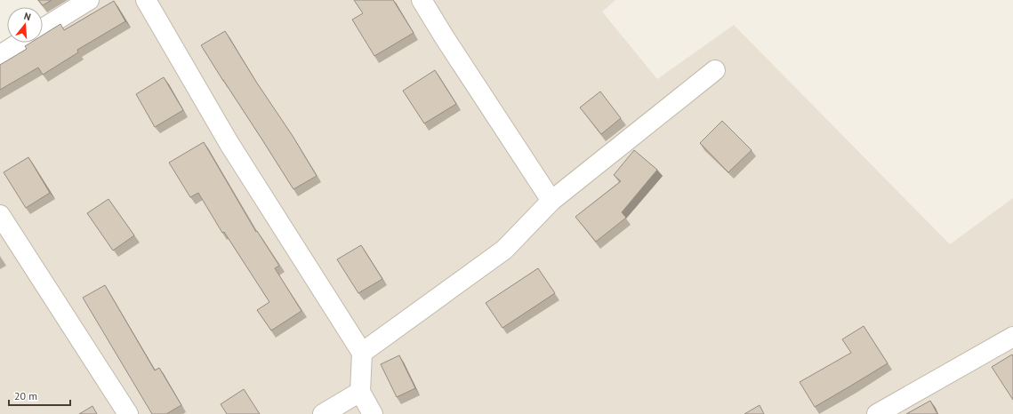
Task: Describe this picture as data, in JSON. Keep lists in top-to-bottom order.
{
  "scale_bar": "20 m",
  "north": "top"
}
